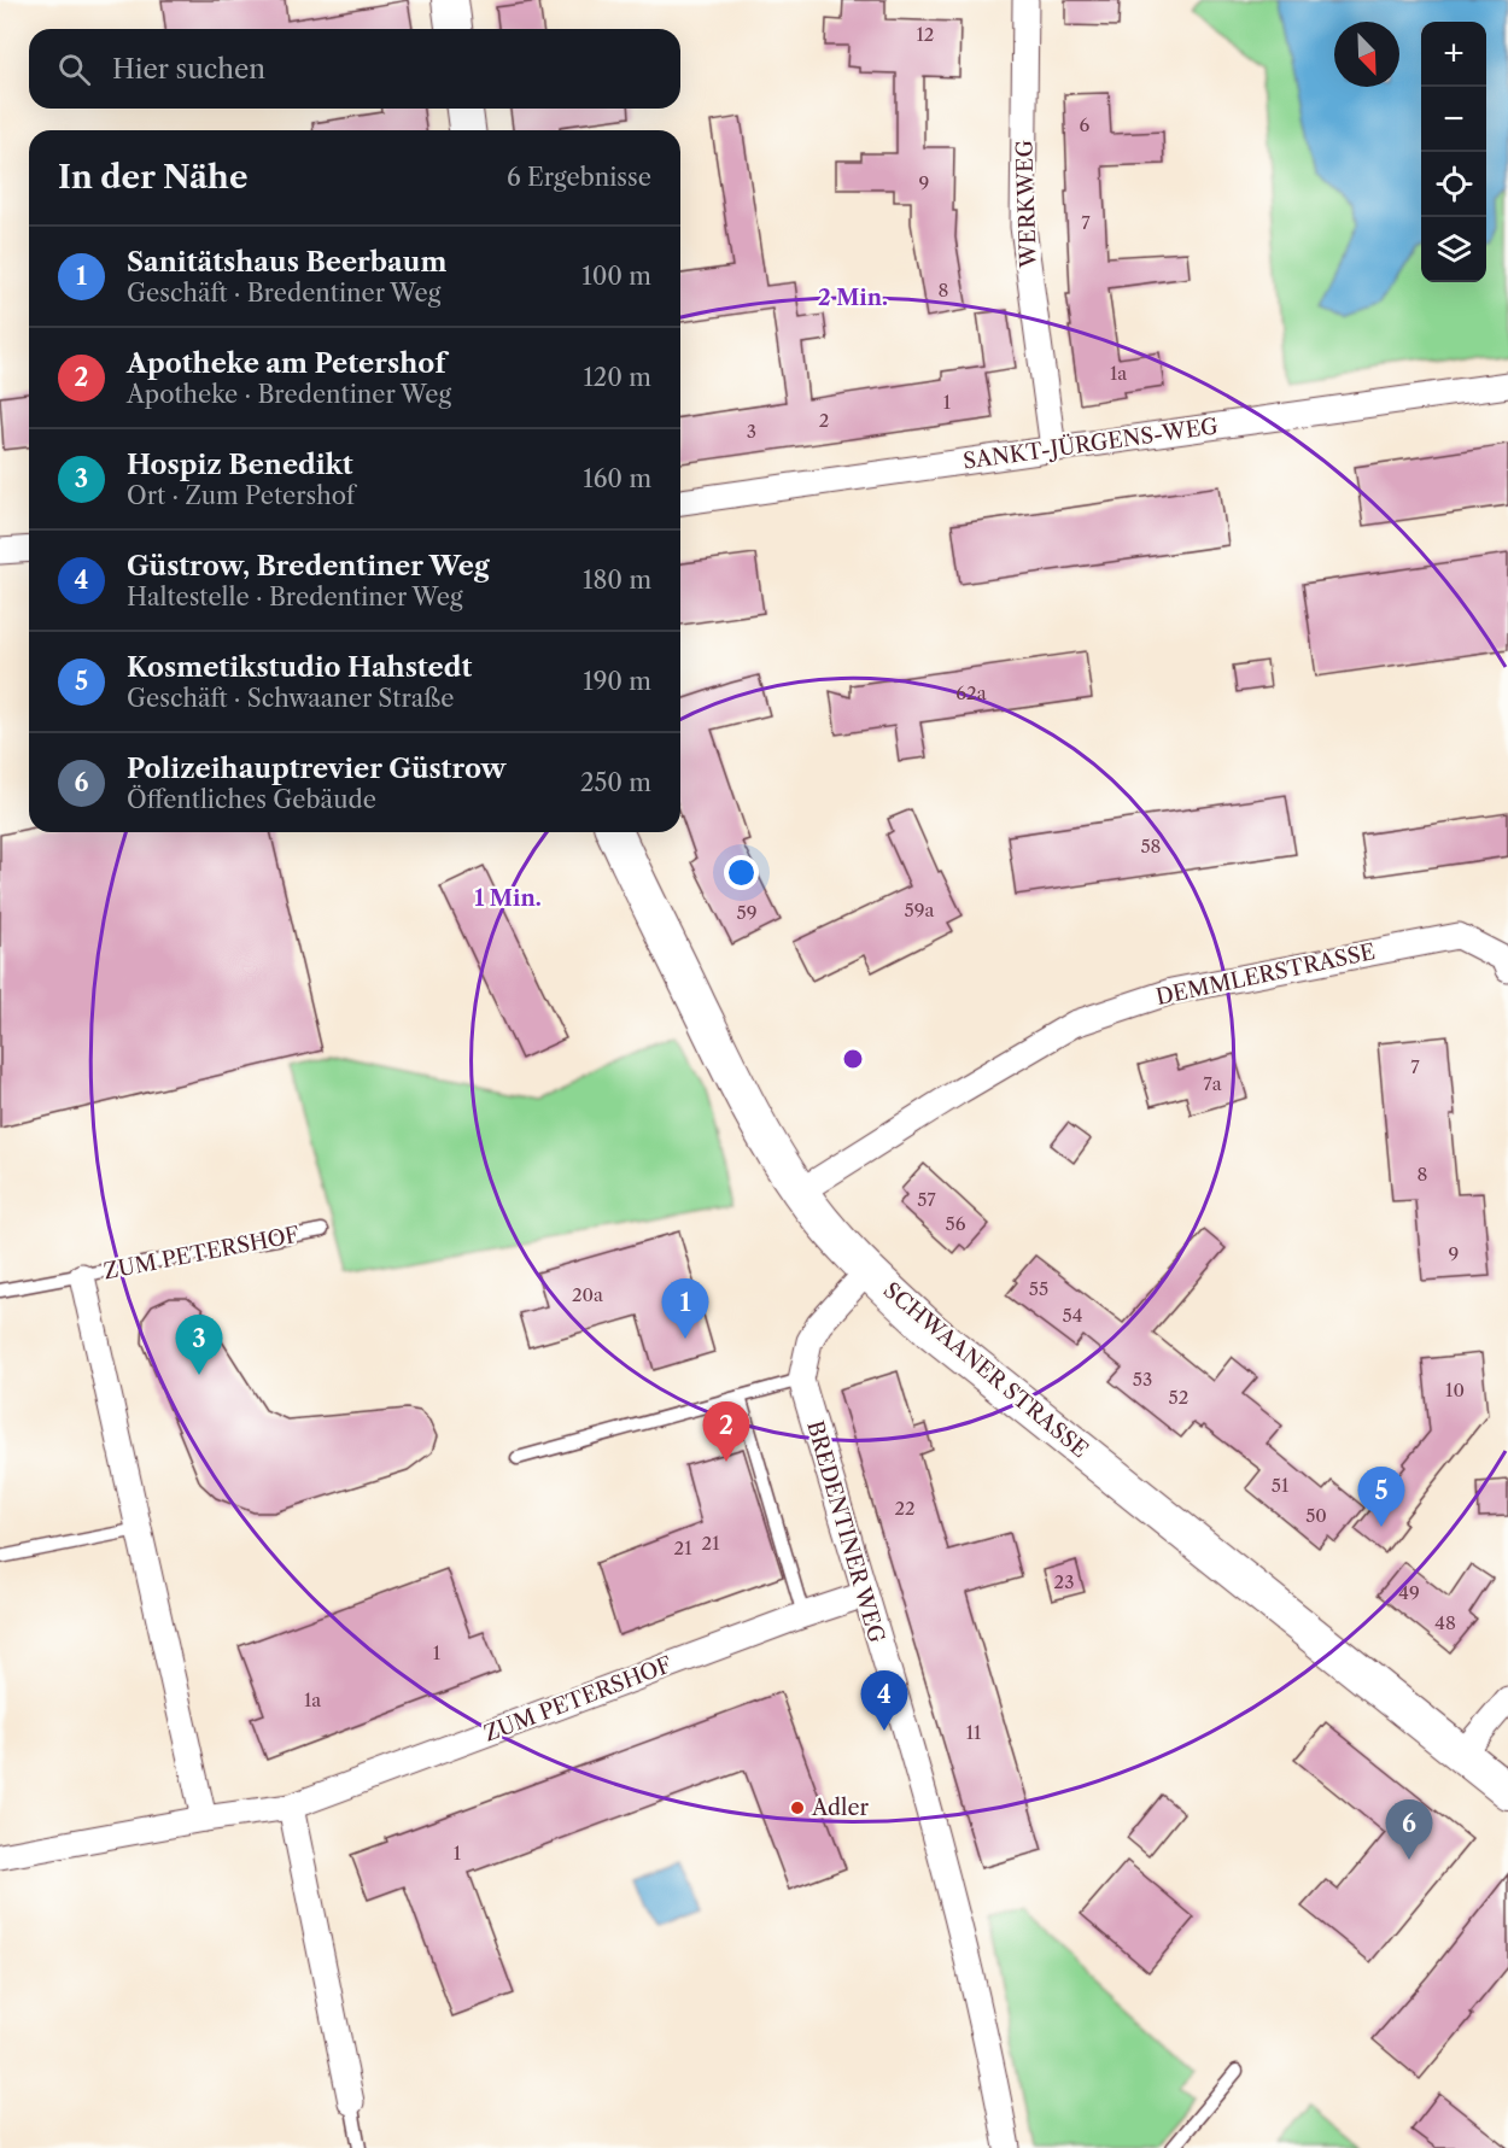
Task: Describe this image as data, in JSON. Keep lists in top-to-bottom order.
{
  "streets": {
    "main road": ["SCHWAANER STRASSE"],
    "street": [
      "WERKWEG",
      "SANKT-JÜRGENS-WEG",
      "DEMMLERSTRASSE",
      "ZUM PETERSHOF",
      "BREDENTINER WEG"
    ]
  },
  "crossings": [
    ["WERKWEG", "SANKT-JÜRGENS-WEG"],
    ["DEMMLERSTRASSE", "SCHWAANER STRASSE"],
    ["ZUM PETERSHOF", "BREDENTINER WEG"],
    ["SCHWAANER STRASSE", "BREDENTINER WEG"]
  ],
  "places": ["Adler"],
  "house_numbers": [
    "12",
    "6",
    "9",
    "7",
    "8",
    "1a",
    "1",
    "2",
    "3",
    "62a",
    "58",
    "59a",
    "59",
    "7",
    "7a",
    "8",
    "57",
    "56",
    "9",
    "55",
    "20a",
    "54",
    "53",
    "10",
    "52",
    "51",
    "22",
    "50",
    "21",
    "21",
    "23",
    "49",
    "48",
    "1",
    "1a",
    "11",
    "1"
  ],
  "north": "bottom right",
  "page": {
    "map_buttons": ["+", "−"],
    "search": "Hier suchen",
    "heading": ["In der Nähe", "6 Ergebnisse"],
    "list": [
      {
        "mark": "1",
        "name": "Sanitätshaus Beerbaum",
        "note": "Geschäft · Bredentiner Weg",
        "value": "100 m"
      },
      {
        "mark": "2",
        "name": "Apotheke am Petershof",
        "note": "Apotheke · Bredentiner Weg",
        "value": "120 m"
      },
      {
        "mark": "3",
        "name": "Hospiz Benedikt",
        "note": "Ort · Zum Petershof",
        "value": "160 m"
      },
      {
        "mark": "4",
        "name": "Güstrow, Bredentiner Weg",
        "note": "Haltestelle · Bredentiner Weg",
        "value": "180 m"
      },
      {
        "mark": "5",
        "name": "Kosmetikstudio Hahstedt",
        "note": "Geschäft · Schwaaner Straße",
        "value": "190 m"
      },
      {
        "mark": "6",
        "name": "Polizeihauptrevier Güstrow",
        "note": "Öffentliches Gebäude",
        "value": "250 m"
      }
    ],
    "pins": [
      "1",
      "3",
      "2",
      "5",
      "4",
      "6"
    ]
  },
  "rings": ["2 Min.", "1 Min."]
}
